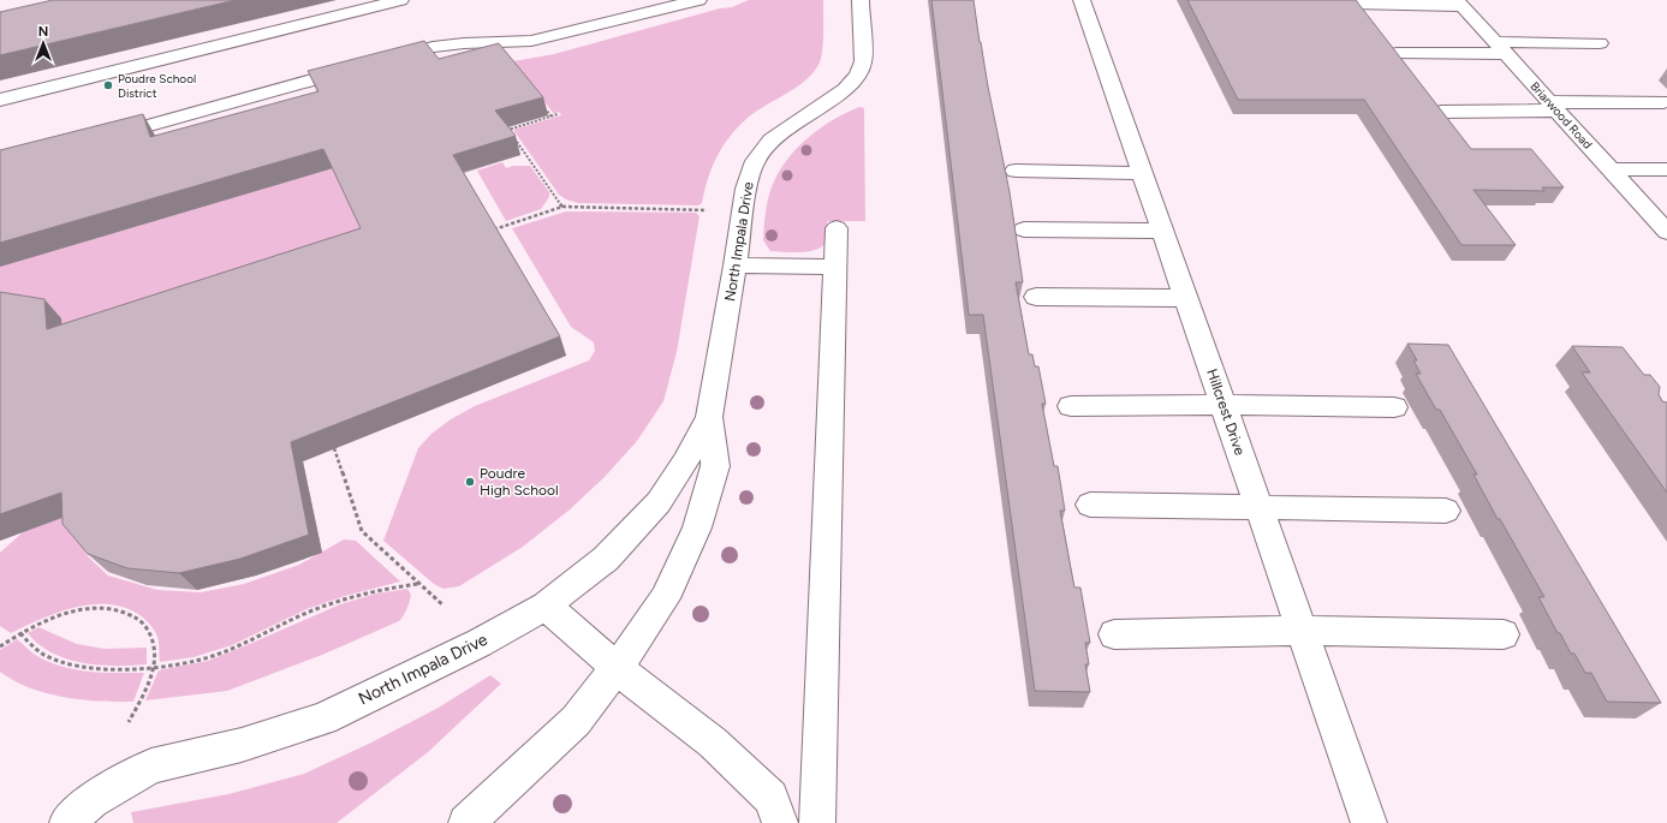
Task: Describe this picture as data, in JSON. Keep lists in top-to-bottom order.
{
  "streets": {
    "street": ["Briarwood Road", "North Impala Drive", "Hillcrest Drive"]
  },
  "places": ["Poudre School District", "Poudre High School"],
  "north": "top"
}
